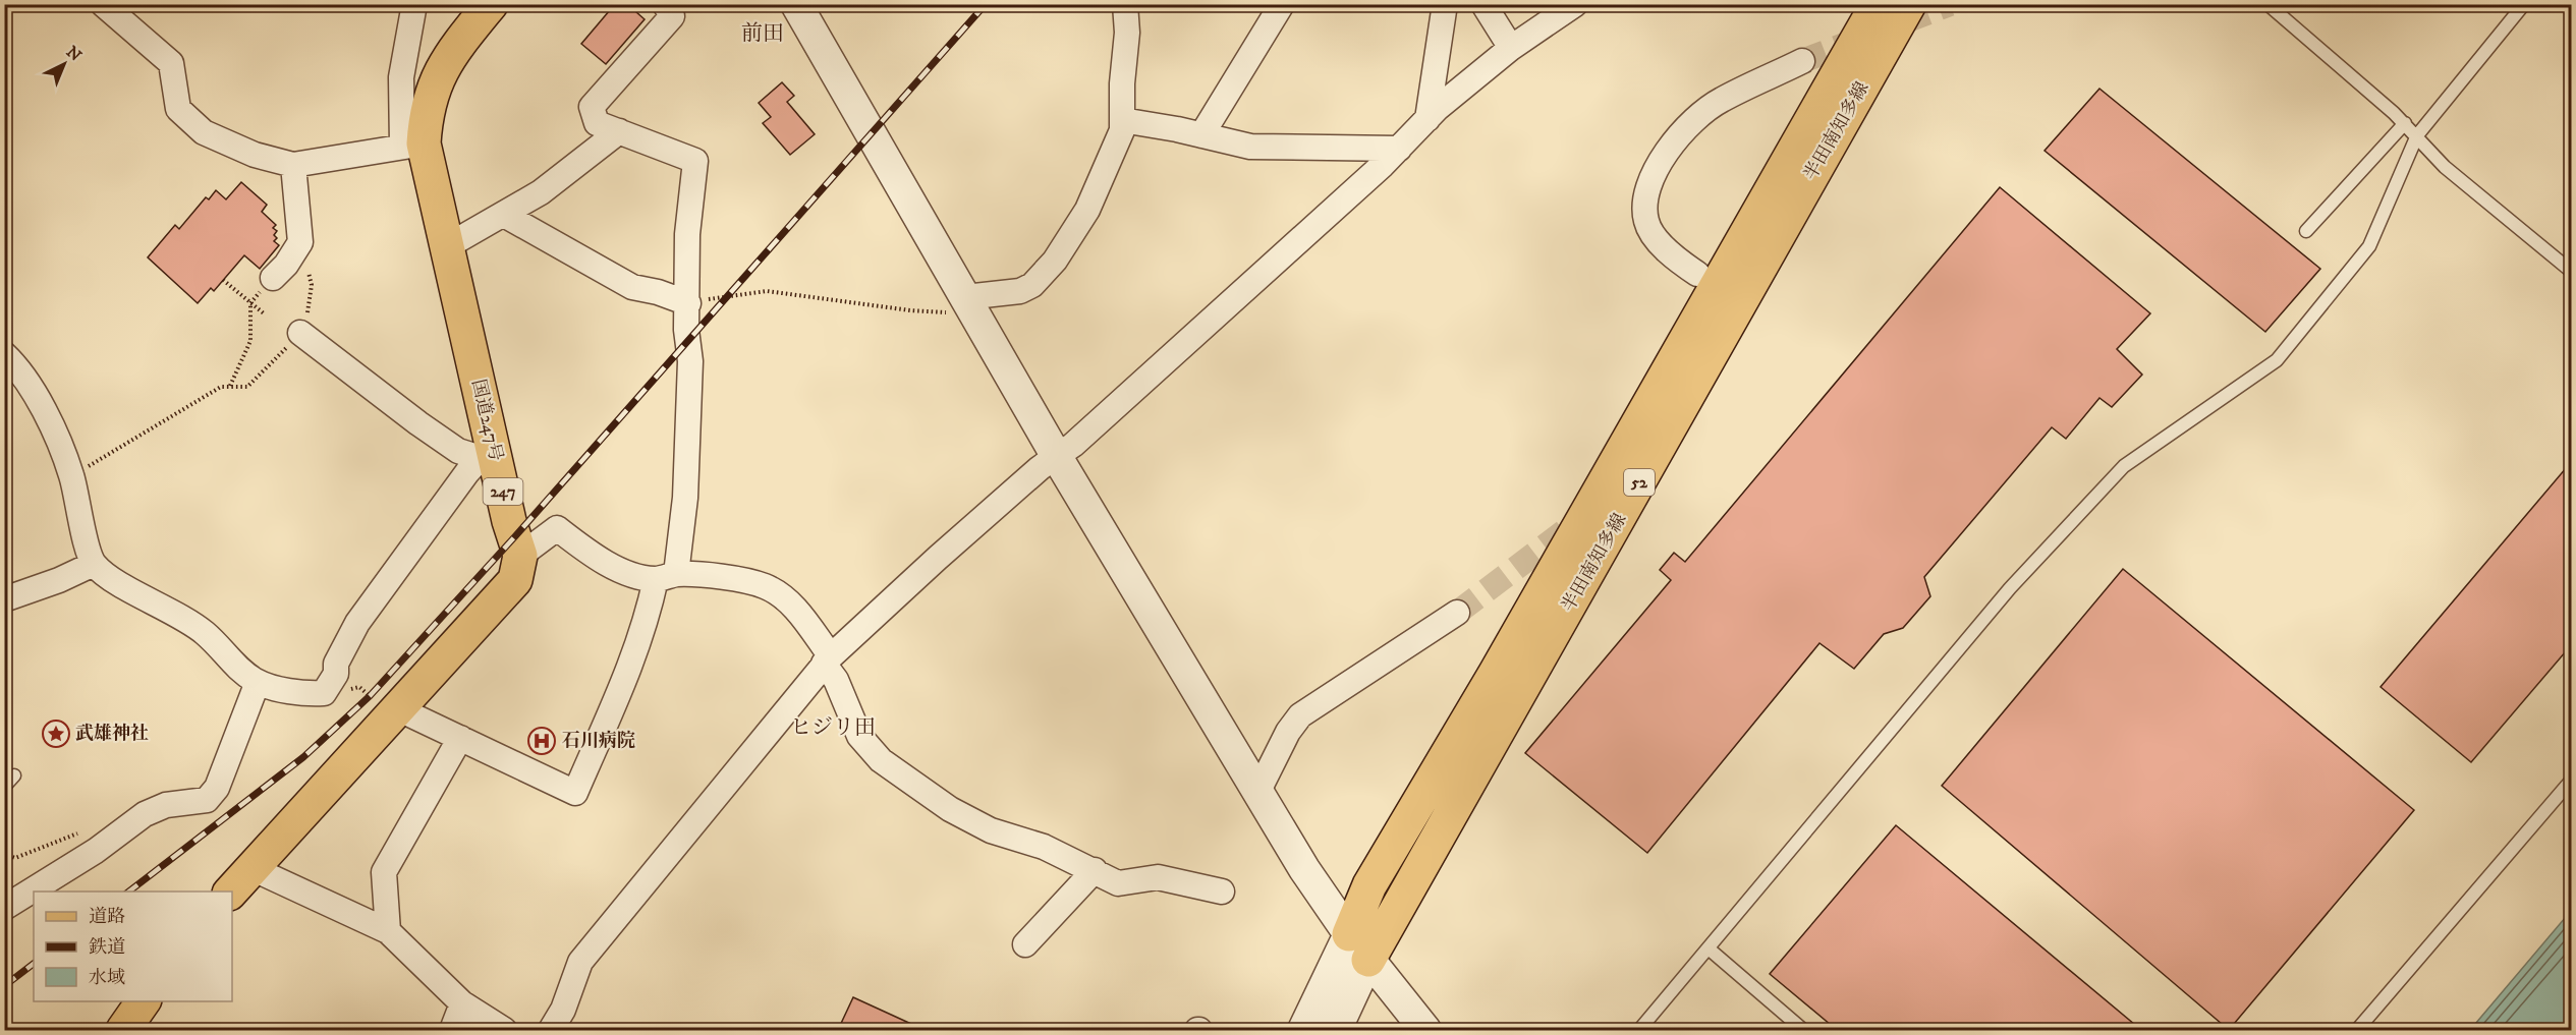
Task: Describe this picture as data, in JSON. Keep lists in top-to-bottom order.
{
  "streets": {
    "main road": [
      "半田南知多線",
      "国道247号",
      "52",
      "247"
    ]
  },
  "districts": ["前田", "ヒジリ田"],
  "places": {
    "place": ["武雄神社"],
    "hospital": ["石川病院"]
  },
  "legend": ["道路", "鉄道", "水域"],
  "north": "top right"
}
